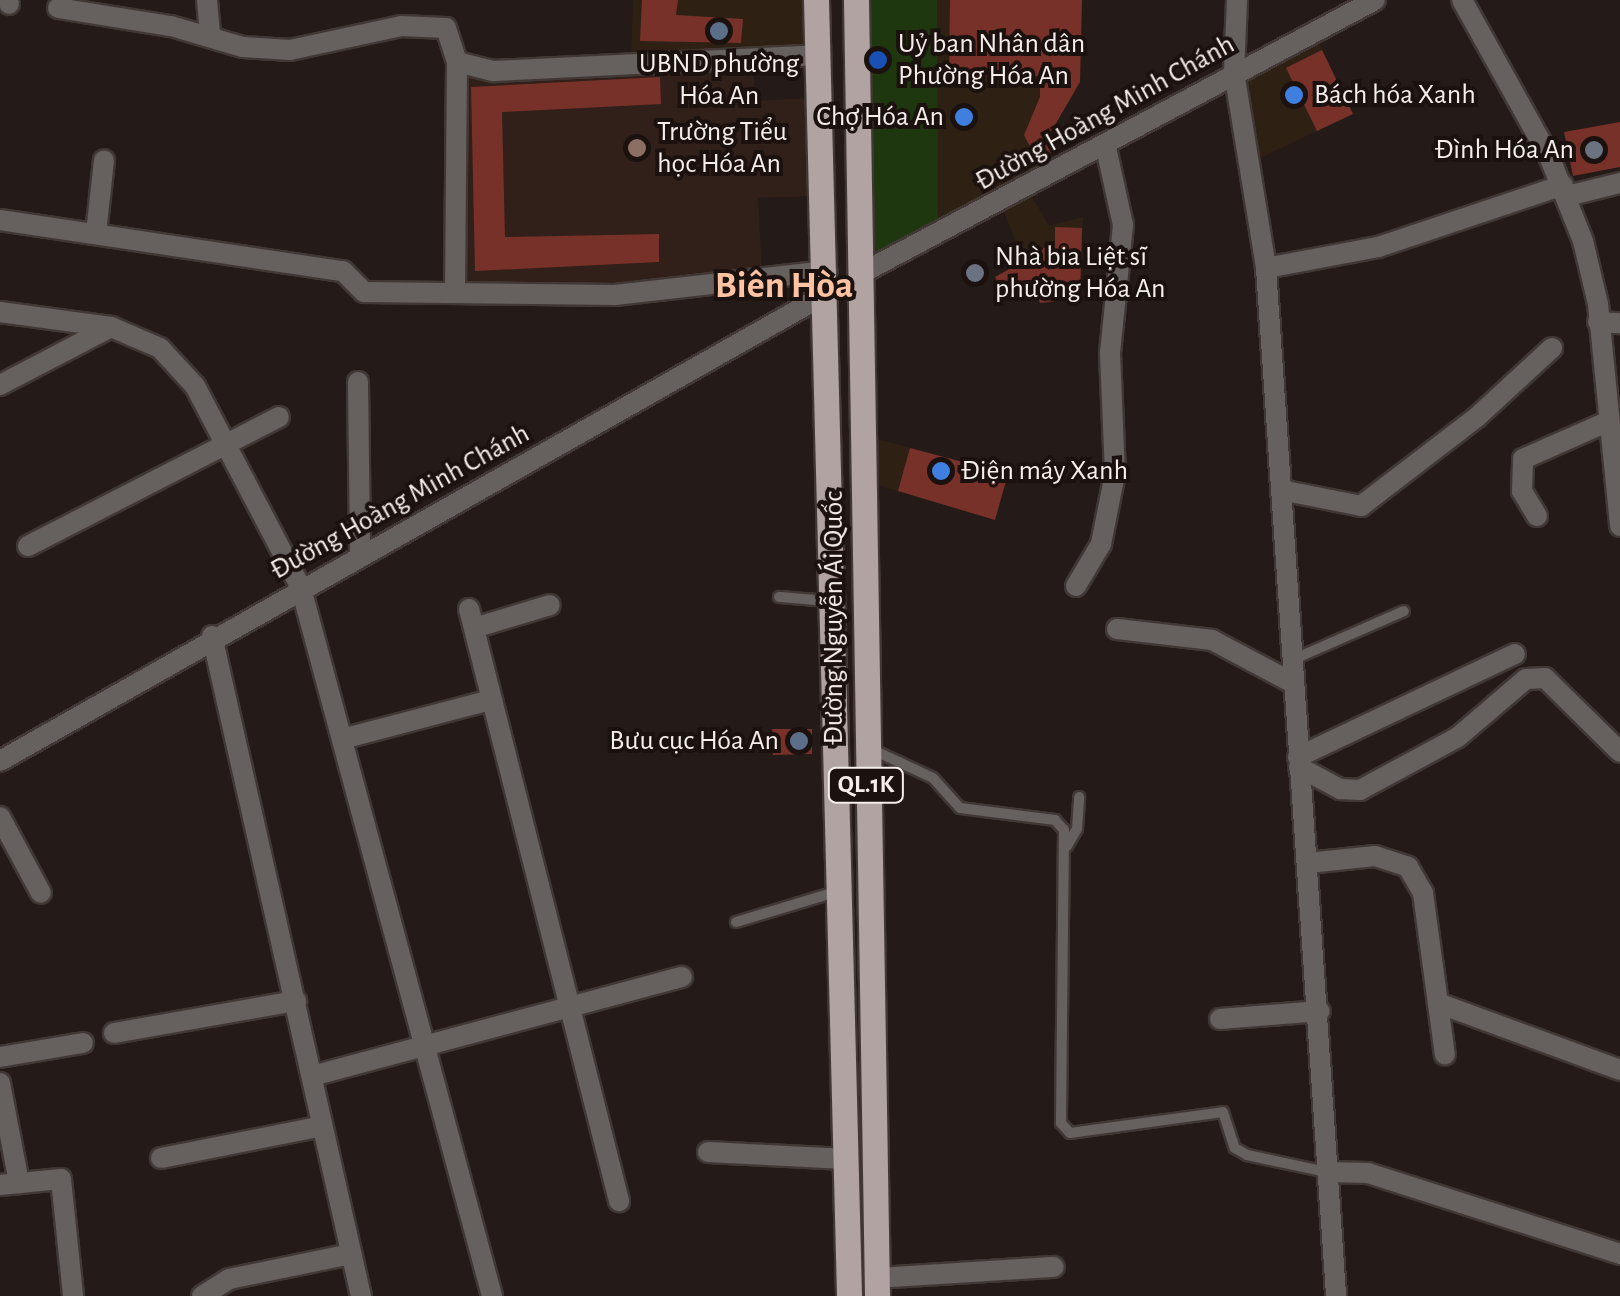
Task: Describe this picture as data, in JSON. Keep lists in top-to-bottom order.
{
  "streets": {
    "main road": ["Đường Nguyễn Ái Quốc", "QL.1K"],
    "street": ["Đường Hoàng Minh Chánh"]
  },
  "crossings": [
    ["Đường Hoàng Minh Chánh", "Đường Nguyễn Ái Quốc"],
    ["Đường Hoàng Minh Chánh", "QL.1K"],
    ["Đường Nguyễn Ái Quốc", "QL.1K"]
  ],
  "districts": ["Biên Hòa"],
  "places": [
    "UBND phường Hóa An",
    "Uỷ ban Nhân dân Phường Hóa An",
    "Bách hóa Xanh",
    "Chợ Hóa An",
    "Trường Tiểu học Hóa An",
    "Đình Hóa An",
    "Nhà bia Liệt sĩ phường Hóa An",
    "Điện máy Xanh",
    "Bưu cục Hóa An"
  ]
}
